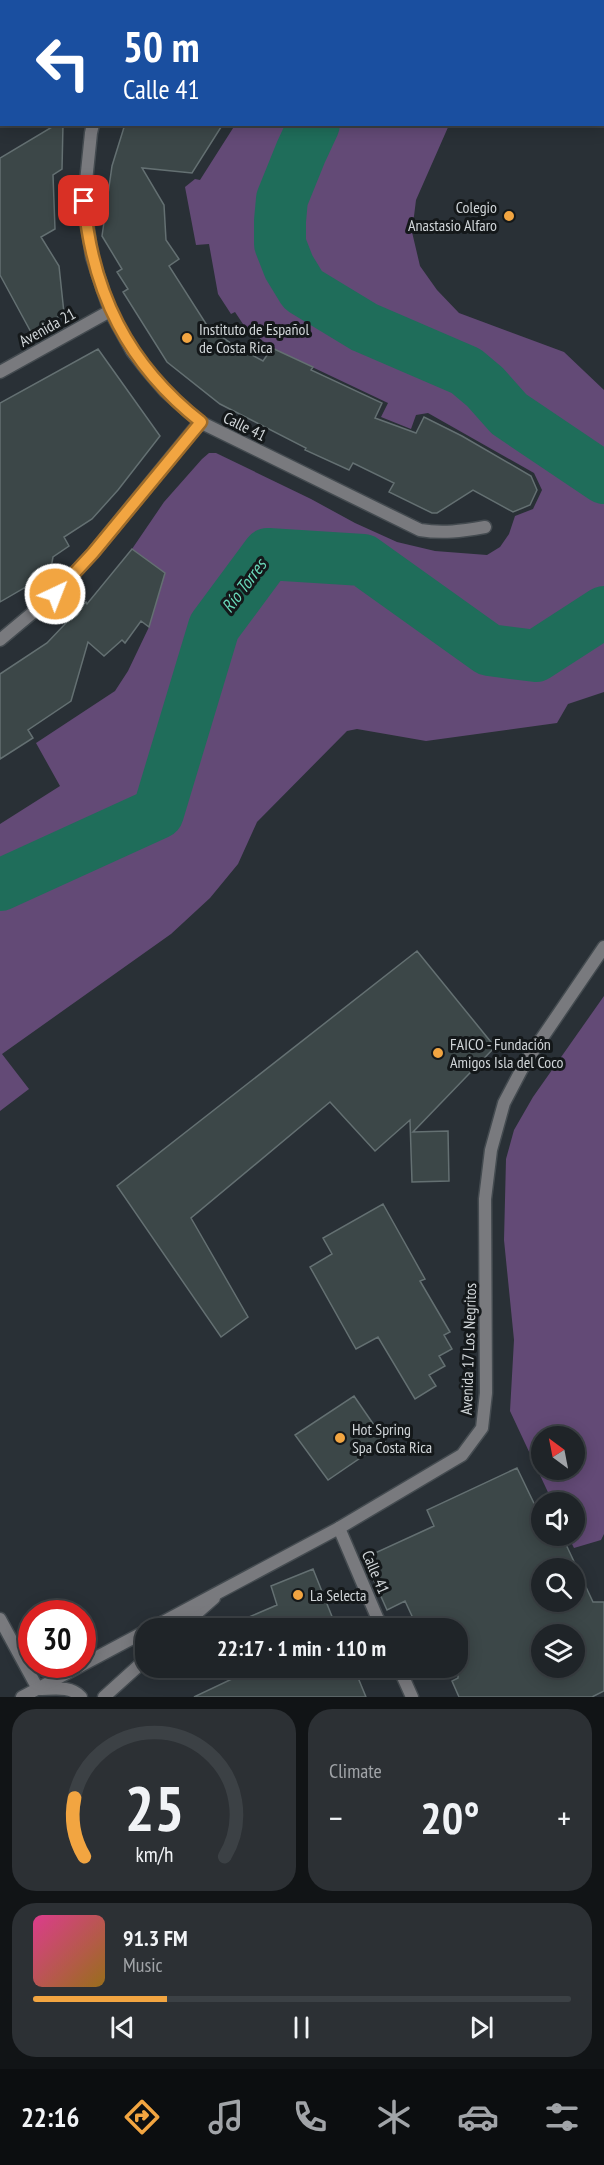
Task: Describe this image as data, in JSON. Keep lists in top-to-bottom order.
{
  "streets": {
    "street": ["Avenida 21", "Calle 41", "Avenida 17 Los Negritos"]
  },
  "crossings": [
    ["Avenida 21", "Calle 41"],
    ["Calle 41", "Avenida 17 Los Negritos"]
  ],
  "water": ["Río Torres"],
  "places": [
    "Colegio Anastasio Alfaro",
    "Instituto de Español de Costa Rica",
    "FAICO - Fundación Amigos Isla del Coco",
    "Hot Spring Spa Costa Rica",
    "La Selecta"
  ],
  "north": "top left",
  "page": {
    "turn": ["50 m", "Calle 41"],
    "limit": "30",
    "trip": "22:17 · 1 min · 110 m",
    "tile": "Climate",
    "heat": ["−", "20°", "+"],
    "song": ["91.3 FM", "Music"],
    "tabs": "22:16",
    "gauge": ["25", "km/h"]
  }
}
